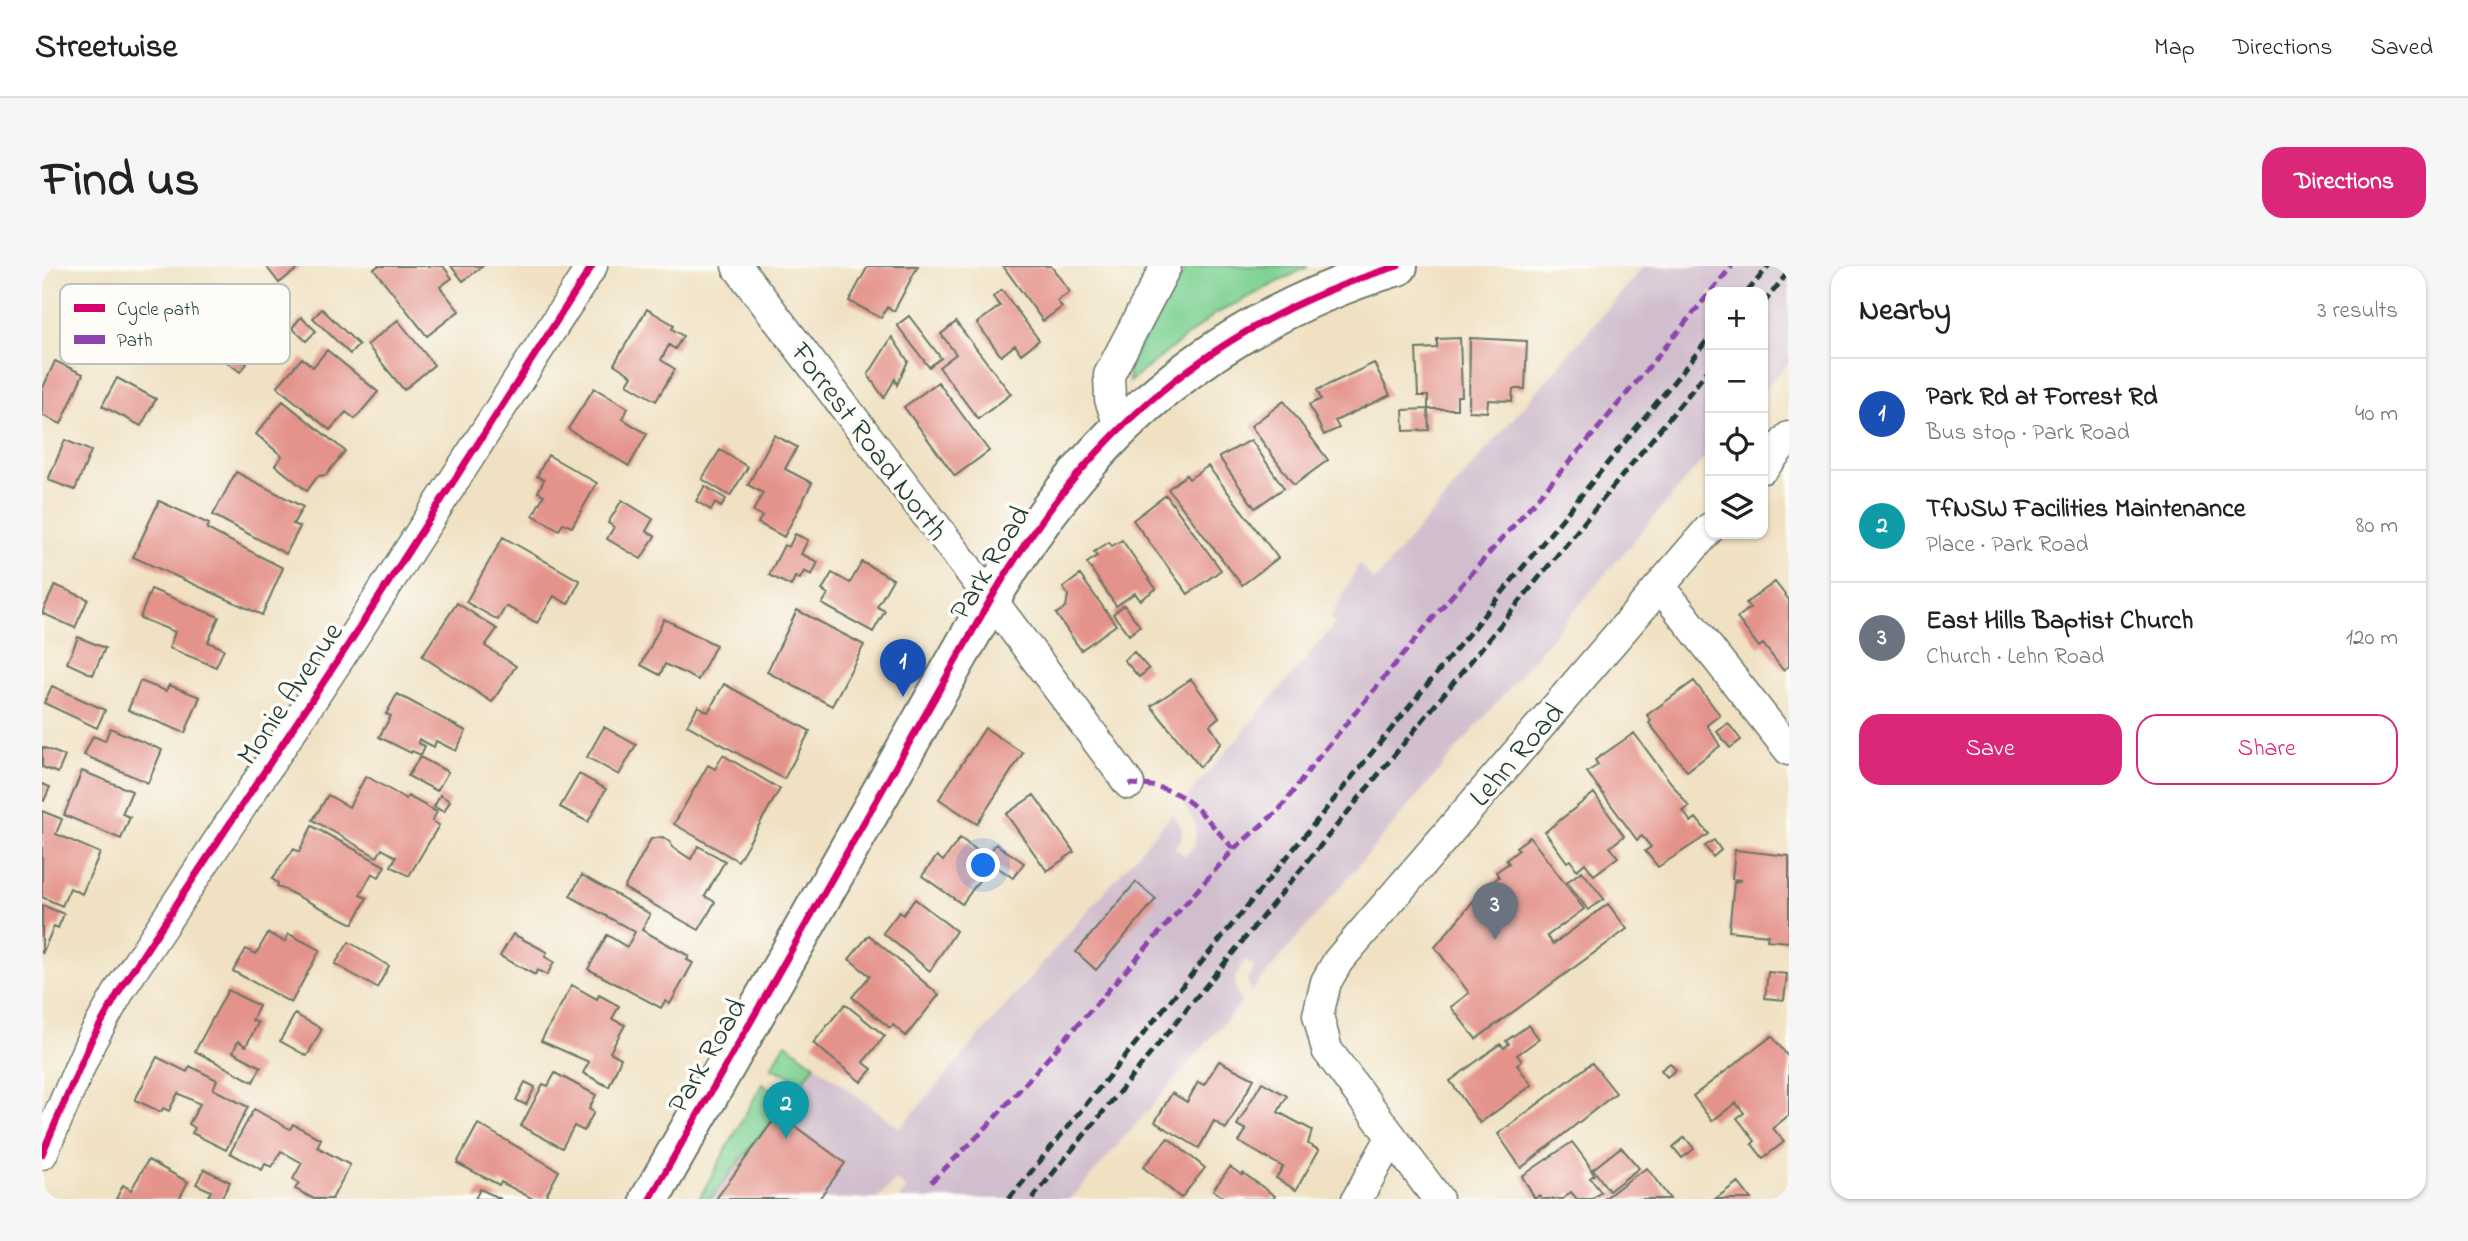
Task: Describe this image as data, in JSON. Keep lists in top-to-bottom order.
{
  "streets": {
    "main road": ["Park Road"],
    "street": ["Forrest Road North", "Monie Avenue", "Lehn Road"]
  },
  "crossings": [
    ["Forrest Road North", "Park Road"]
  ],
  "legend": ["Cycle path", "Path"],
  "page": {
    "header": "Streetwise",
    "nav": ["Map", "Directions", "Saved"],
    "title": "Find us",
    "buttons": [
      "Directions",
      ["Save", "Share"]
    ],
    "heading": ["Nearby", "3 results"],
    "map_buttons": ["+", "−"],
    "list": [
      {
        "mark": "1",
        "name": "Park Rd at Forrest Rd",
        "note": "Bus stop · Park Road",
        "value": "40 m"
      },
      {
        "mark": "2",
        "name": "TfNSW Facilities Maintenance",
        "note": "Place · Park Road",
        "value": "80 m"
      },
      {
        "mark": "3",
        "name": "East Hills Baptist Church",
        "note": "Church · Lehn Road",
        "value": "120 m"
      }
    ],
    "pins": ["1", "3", "2"]
  }
}
